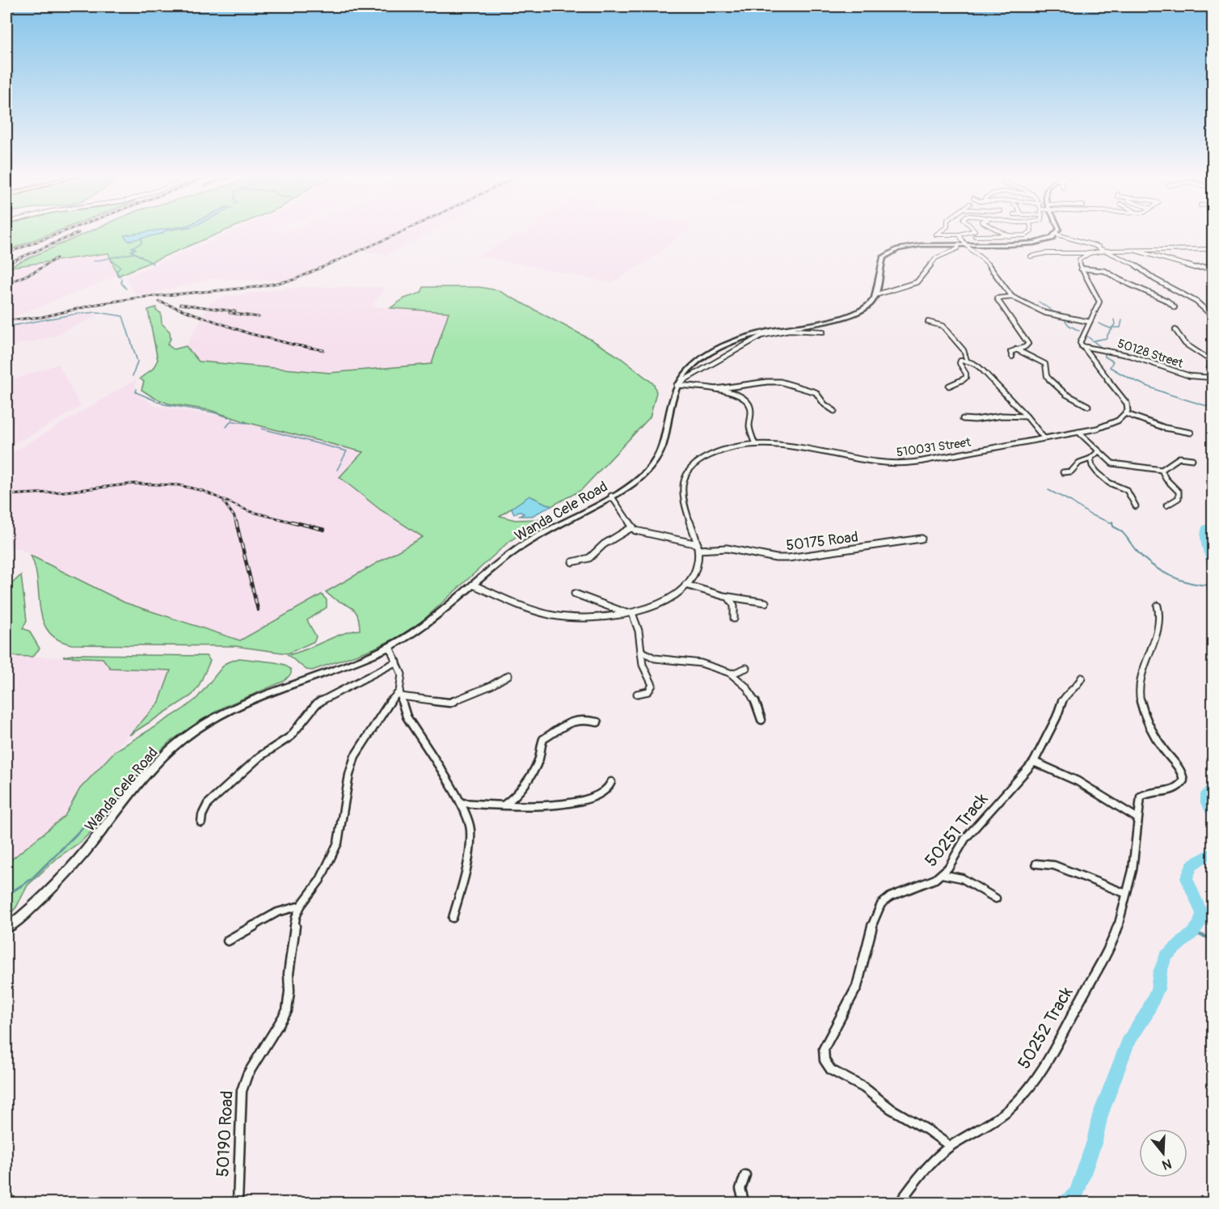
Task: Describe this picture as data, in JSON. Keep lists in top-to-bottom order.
{
  "streets": {
    "street": [
      "50128 Street",
      "510031 Street",
      "Wanda Cele Road",
      "50175 Road",
      "50251 Track",
      "50252 Track",
      "50190 Road"
    ]
  },
  "crossings": [
    ["510031 Street", "Wanda Cele Road"],
    ["510031 Street", "50175 Road"],
    ["50251 Track", "50252 Track"]
  ],
  "north": "bottom"
}
